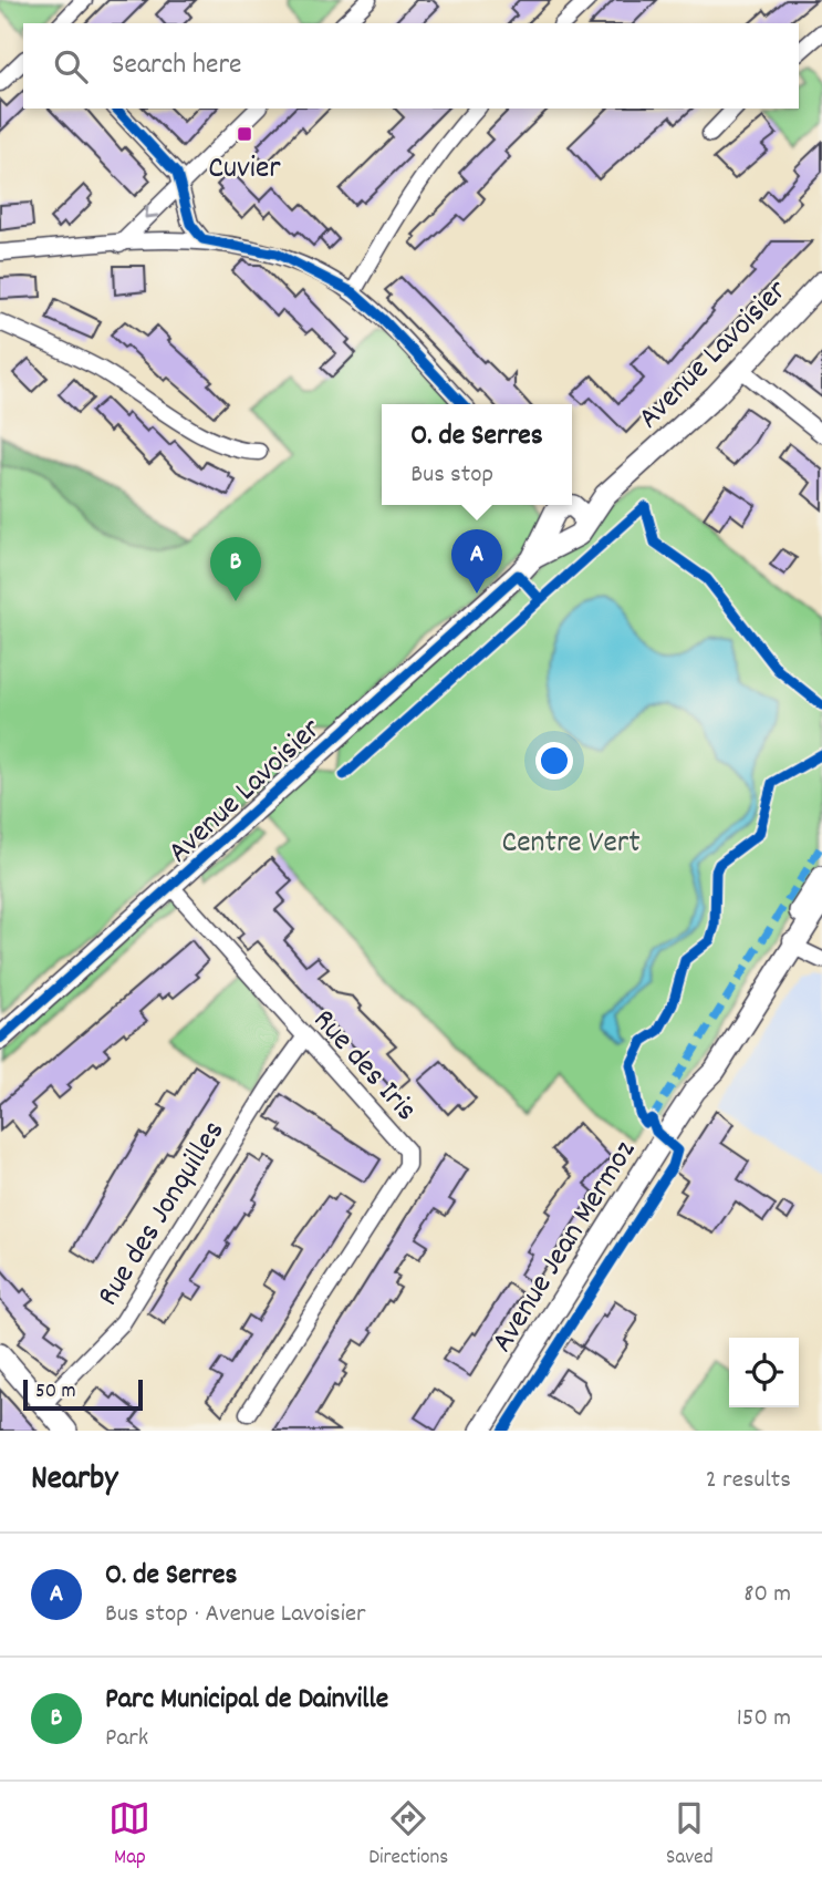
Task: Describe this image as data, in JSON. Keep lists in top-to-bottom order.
{
  "streets": {
    "main road": ["Avenue Lavoisier", "Avenue Jean Mermoz"],
    "street": ["Rue des Iris", "Rue des Jonquilles"]
  },
  "crossings": [
    ["Avenue Lavoisier", "Rue des Iris"],
    ["Rue des Iris", "Rue des Jonquilles"]
  ],
  "parks": ["Centre Vert"],
  "places": {
    "transit": ["Cuvier"]
  },
  "scale_bar": "50 m",
  "page": {
    "search": "Search here",
    "popup": ["O. de Serres", "Bus stop"],
    "pins": ["A", "B"],
    "scale": "50 m",
    "heading": ["Nearby", "2 results"],
    "list": [
      {
        "mark": "A",
        "name": "O. de Serres",
        "note": "Bus stop · Avenue Lavoisier",
        "value": "80 m"
      },
      {
        "mark": "B",
        "name": "Parc Municipal de Dainville",
        "note": "Park",
        "value": "150 m"
      }
    ],
    "nav": ["Map", "Directions", "Saved"]
  }
}
